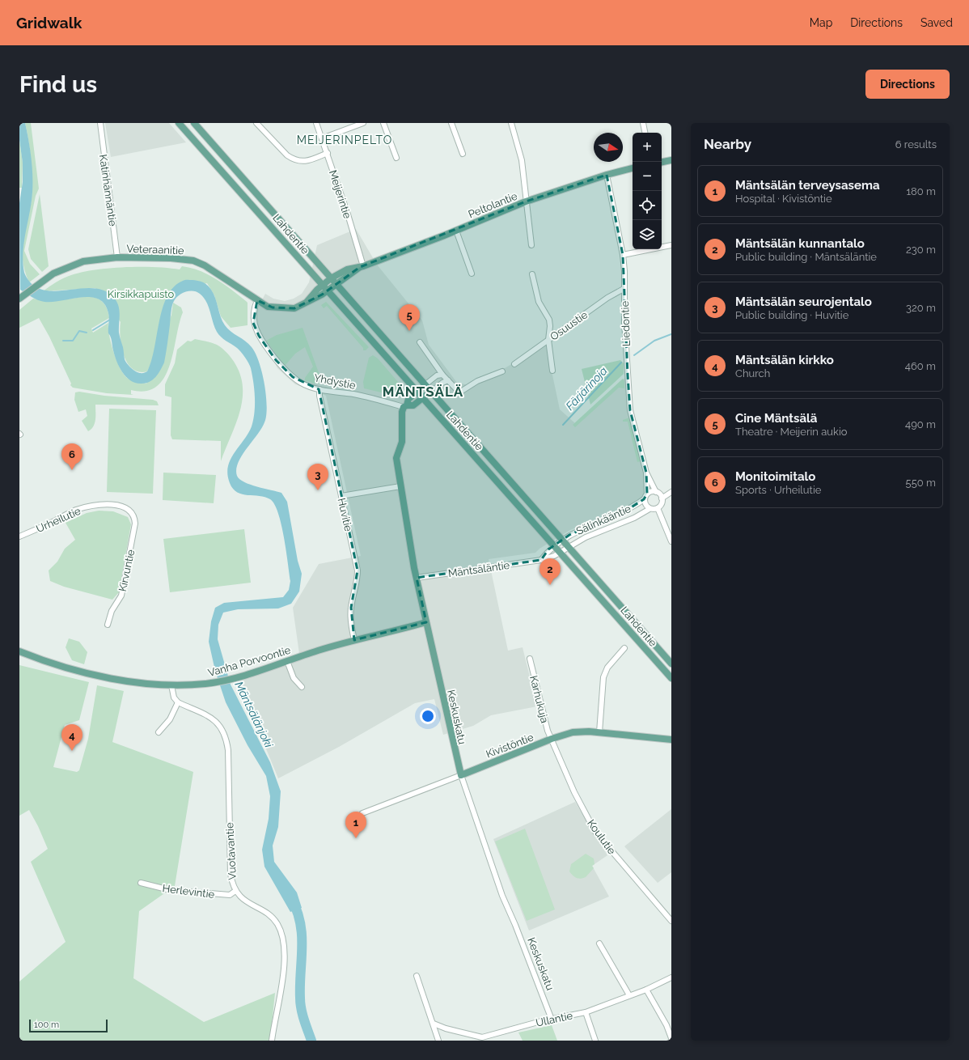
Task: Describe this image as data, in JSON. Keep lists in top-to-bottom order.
{
  "streets": {
    "main road": [
      "Peltolantie",
      "Lahdentie",
      "Veteraanitie",
      "Vanha Porvoontie",
      "Keskuskatu",
      "Kivistöntie"
    ],
    "street": [
      "Katinhännäntie",
      "Meijerintie",
      "Liedontie",
      "Osuustie",
      "Yhdystie",
      "Huvitie",
      "Urheilutie",
      "Sälinkääntie",
      "Mäntsäläntie",
      "Kirvuntie",
      "Karhukuja",
      "Koulutie",
      "Vuotavantie",
      "Herlevintie",
      "Ullantie"
    ]
  },
  "crossings": [
    ["Katinhännäntie", "Veteraanitie"],
    ["Meijerintie", "Peltolantie"],
    ["Peltolantie", "Lahdentie"],
    ["Peltolantie", "Veteraanitie"],
    ["Peltolantie", "Liedontie"],
    ["Lahdentie", "Veteraanitie"],
    ["Lahdentie", "Sälinkääntie"],
    ["Lahdentie", "Mäntsäläntie"],
    ["Veteraanitie", "Yhdystie"],
    ["Liedontie", "Osuustie"],
    ["Liedontie", "Sälinkääntie"],
    ["Yhdystie", "Huvitie"],
    ["Yhdystie", "Keskuskatu"],
    ["Huvitie", "Vanha Porvoontie"],
    ["Urheilutie", "Kirvuntie"],
    ["Sälinkääntie", "Mäntsäläntie"],
    ["Mäntsäläntie", "Keskuskatu"],
    ["Vanha Porvoontie", "Keskuskatu"],
    ["Karhukuja", "Kivistöntie"],
    ["Karhukuja", "Koulutie"],
    ["Keskuskatu", "Kivistöntie"],
    ["Keskuskatu", "Ullantie"],
    ["Kivistöntie", "Koulutie"],
    ["Vuotavantie", "Herlevintie"]
  ],
  "districts": ["MEIJERINPELTO", "MÄNTSÄLÄ"],
  "water": ["Färjärinoja", "Mäntsälänjoki"],
  "parks": ["Kirsikkapuisto"],
  "scale_bar": "100 m",
  "north": "right",
  "page": {
    "header": "Gridwalk",
    "nav": ["Map", "Directions", "Saved"],
    "buttons": "Directions",
    "title": "Find us",
    "heading": ["Nearby", "6 results"],
    "map_buttons": ["+", "−"],
    "list": [
      {
        "mark": "1",
        "name": "Mäntsälän terveysasema",
        "note": "Hospital · Kivistöntie",
        "value": "180 m"
      },
      {
        "mark": "2",
        "name": "Mäntsälän kunnantalo",
        "note": "Public building · Mäntsäläntie",
        "value": "230 m"
      },
      {
        "mark": "3",
        "name": "Mäntsälän seurojentalo",
        "note": "Public building · Huvitie",
        "value": "320 m"
      },
      {
        "mark": "4",
        "name": "Mäntsälän kirkko",
        "note": "Church",
        "value": "460 m"
      },
      {
        "mark": "5",
        "name": "Cine Mäntsälä",
        "note": "Theatre · Meijerin aukio",
        "value": "490 m"
      },
      {
        "mark": "6",
        "name": "Monitoimitalo",
        "note": "Sports · Urheilutie",
        "value": "550 m"
      }
    ],
    "pins": [
      "5",
      "6",
      "3",
      "2",
      "4",
      "1"
    ],
    "scale": "100 m"
  }
}
